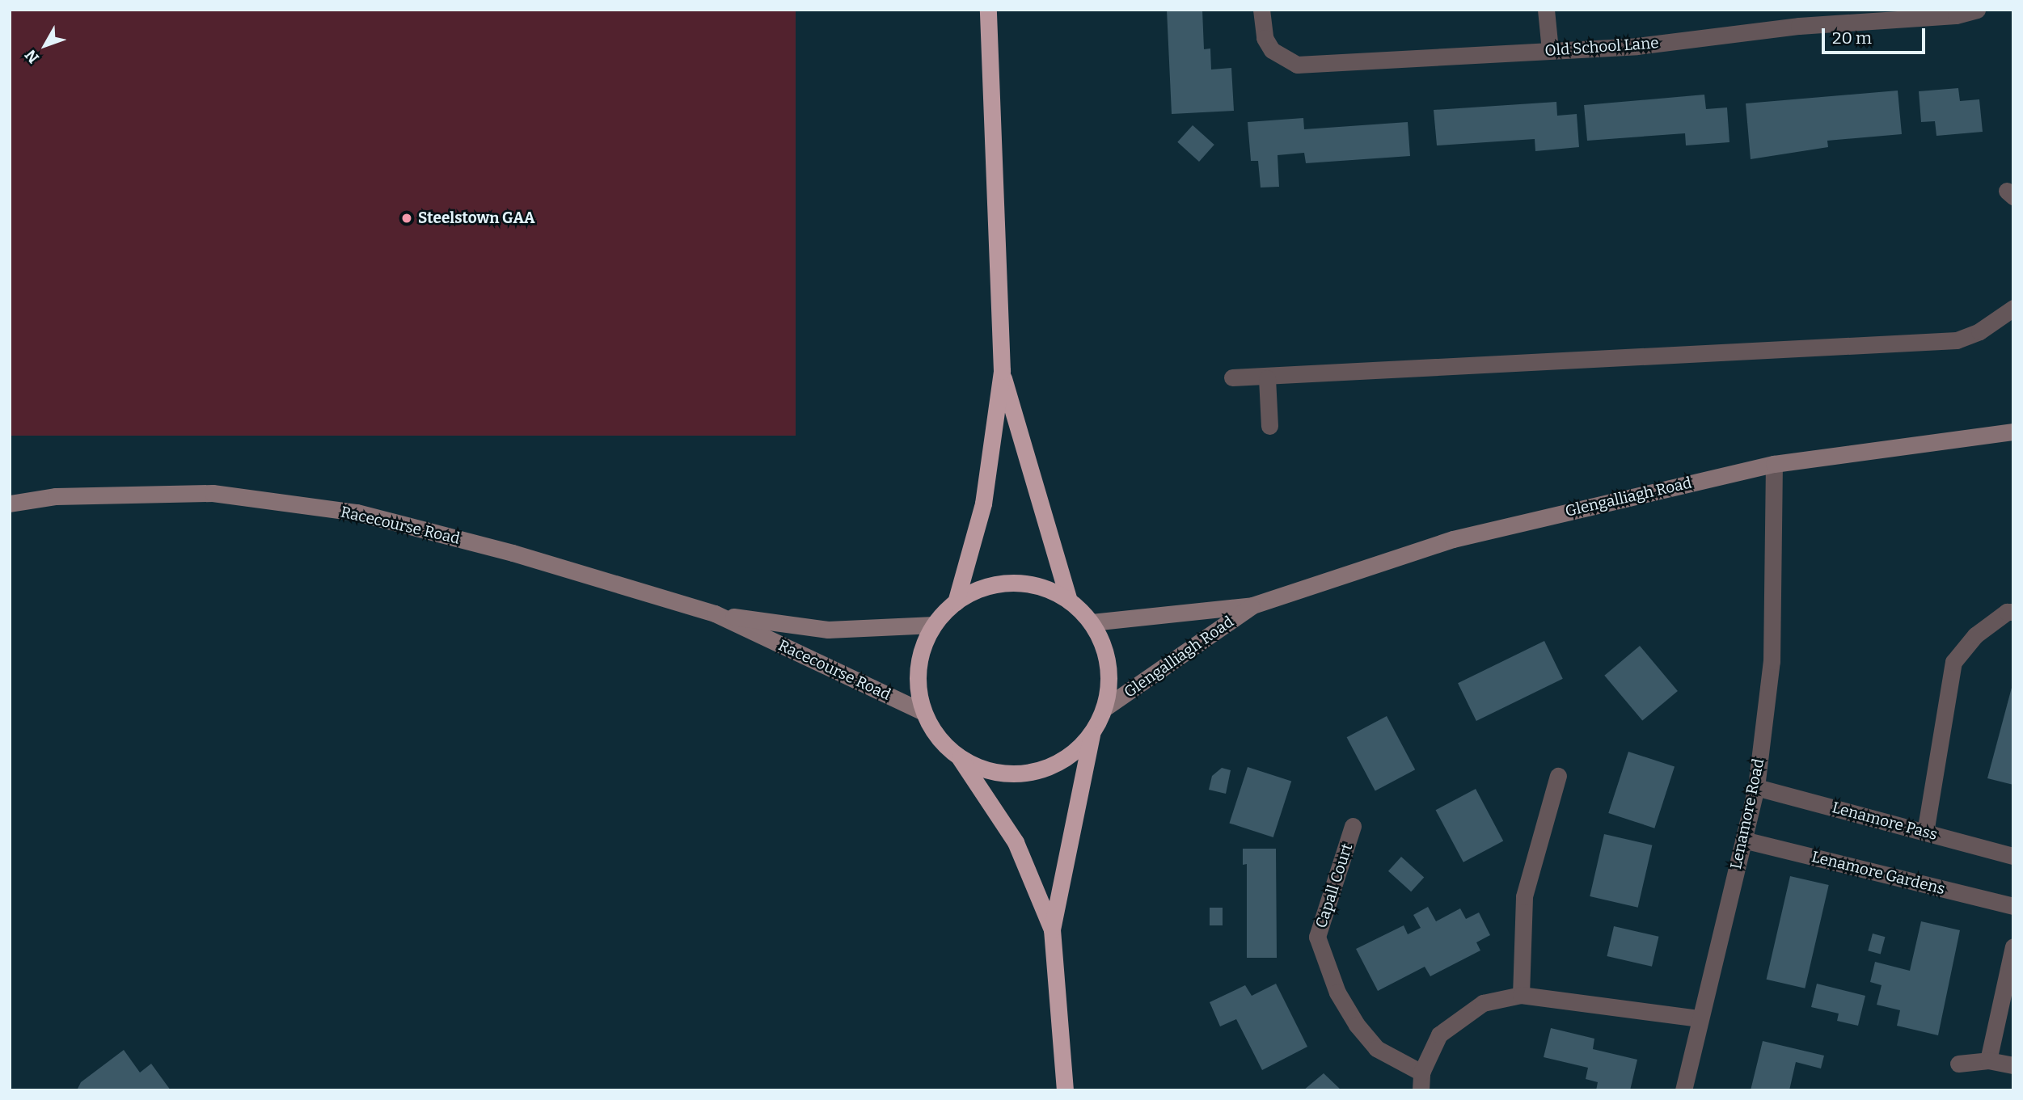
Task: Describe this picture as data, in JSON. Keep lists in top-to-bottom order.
{
  "streets": {
    "street": [
      "Old School Lane",
      "Glengalliagh Road",
      "Racecourse Road",
      "Lenamore Road",
      "Lenamore Pass",
      "Lenamore Gardens",
      "Capall Court"
    ]
  },
  "crossings": [
    ["Glengalliagh Road", "Racecourse Road"],
    ["Glengalliagh Road", "Lenamore Road"],
    ["Lenamore Road", "Lenamore Pass"],
    ["Lenamore Road", "Lenamore Gardens"],
    ["Lenamore Road", "Capall Court"]
  ],
  "places": ["Steelstown GAA"],
  "scale_bar": "20 m",
  "north": "bottom left"
}
